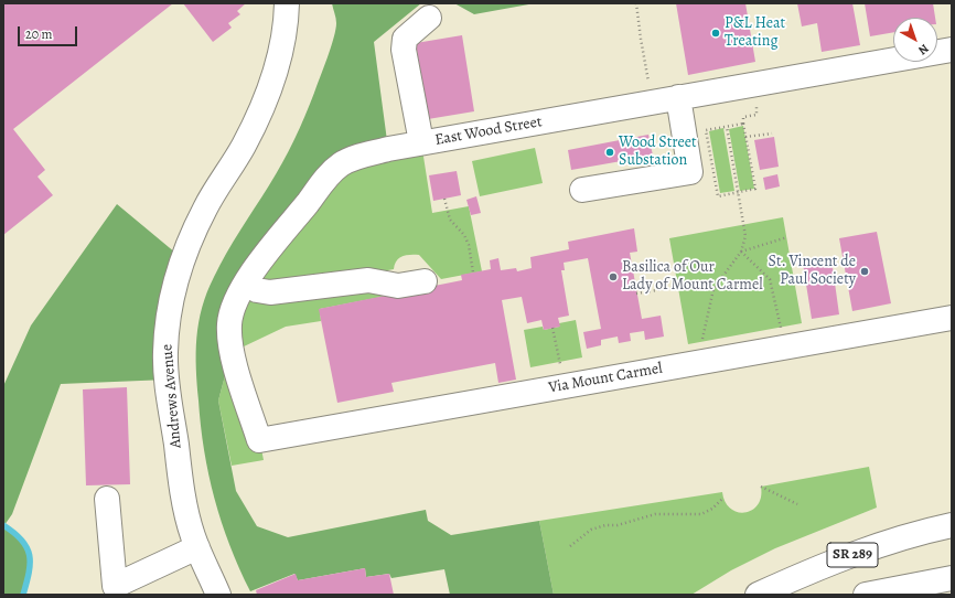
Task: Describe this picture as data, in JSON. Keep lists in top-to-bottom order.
{
  "streets": {
    "street": [
      "East Wood Street",
      "Via Mount Carmel",
      "Andrews Avenue",
      "SR 289"
    ]
  },
  "crossings": [
    ["East Wood Street", "Via Mount Carmel"]
  ],
  "places": [
    "P&L Heat Treating",
    "Wood Street Substation",
    "St. Vincent de Paul Society",
    "Basilica of Our Lady of Mount Carmel"
  ],
  "scale_bar": "20 m",
  "north": "bottom right"
}
